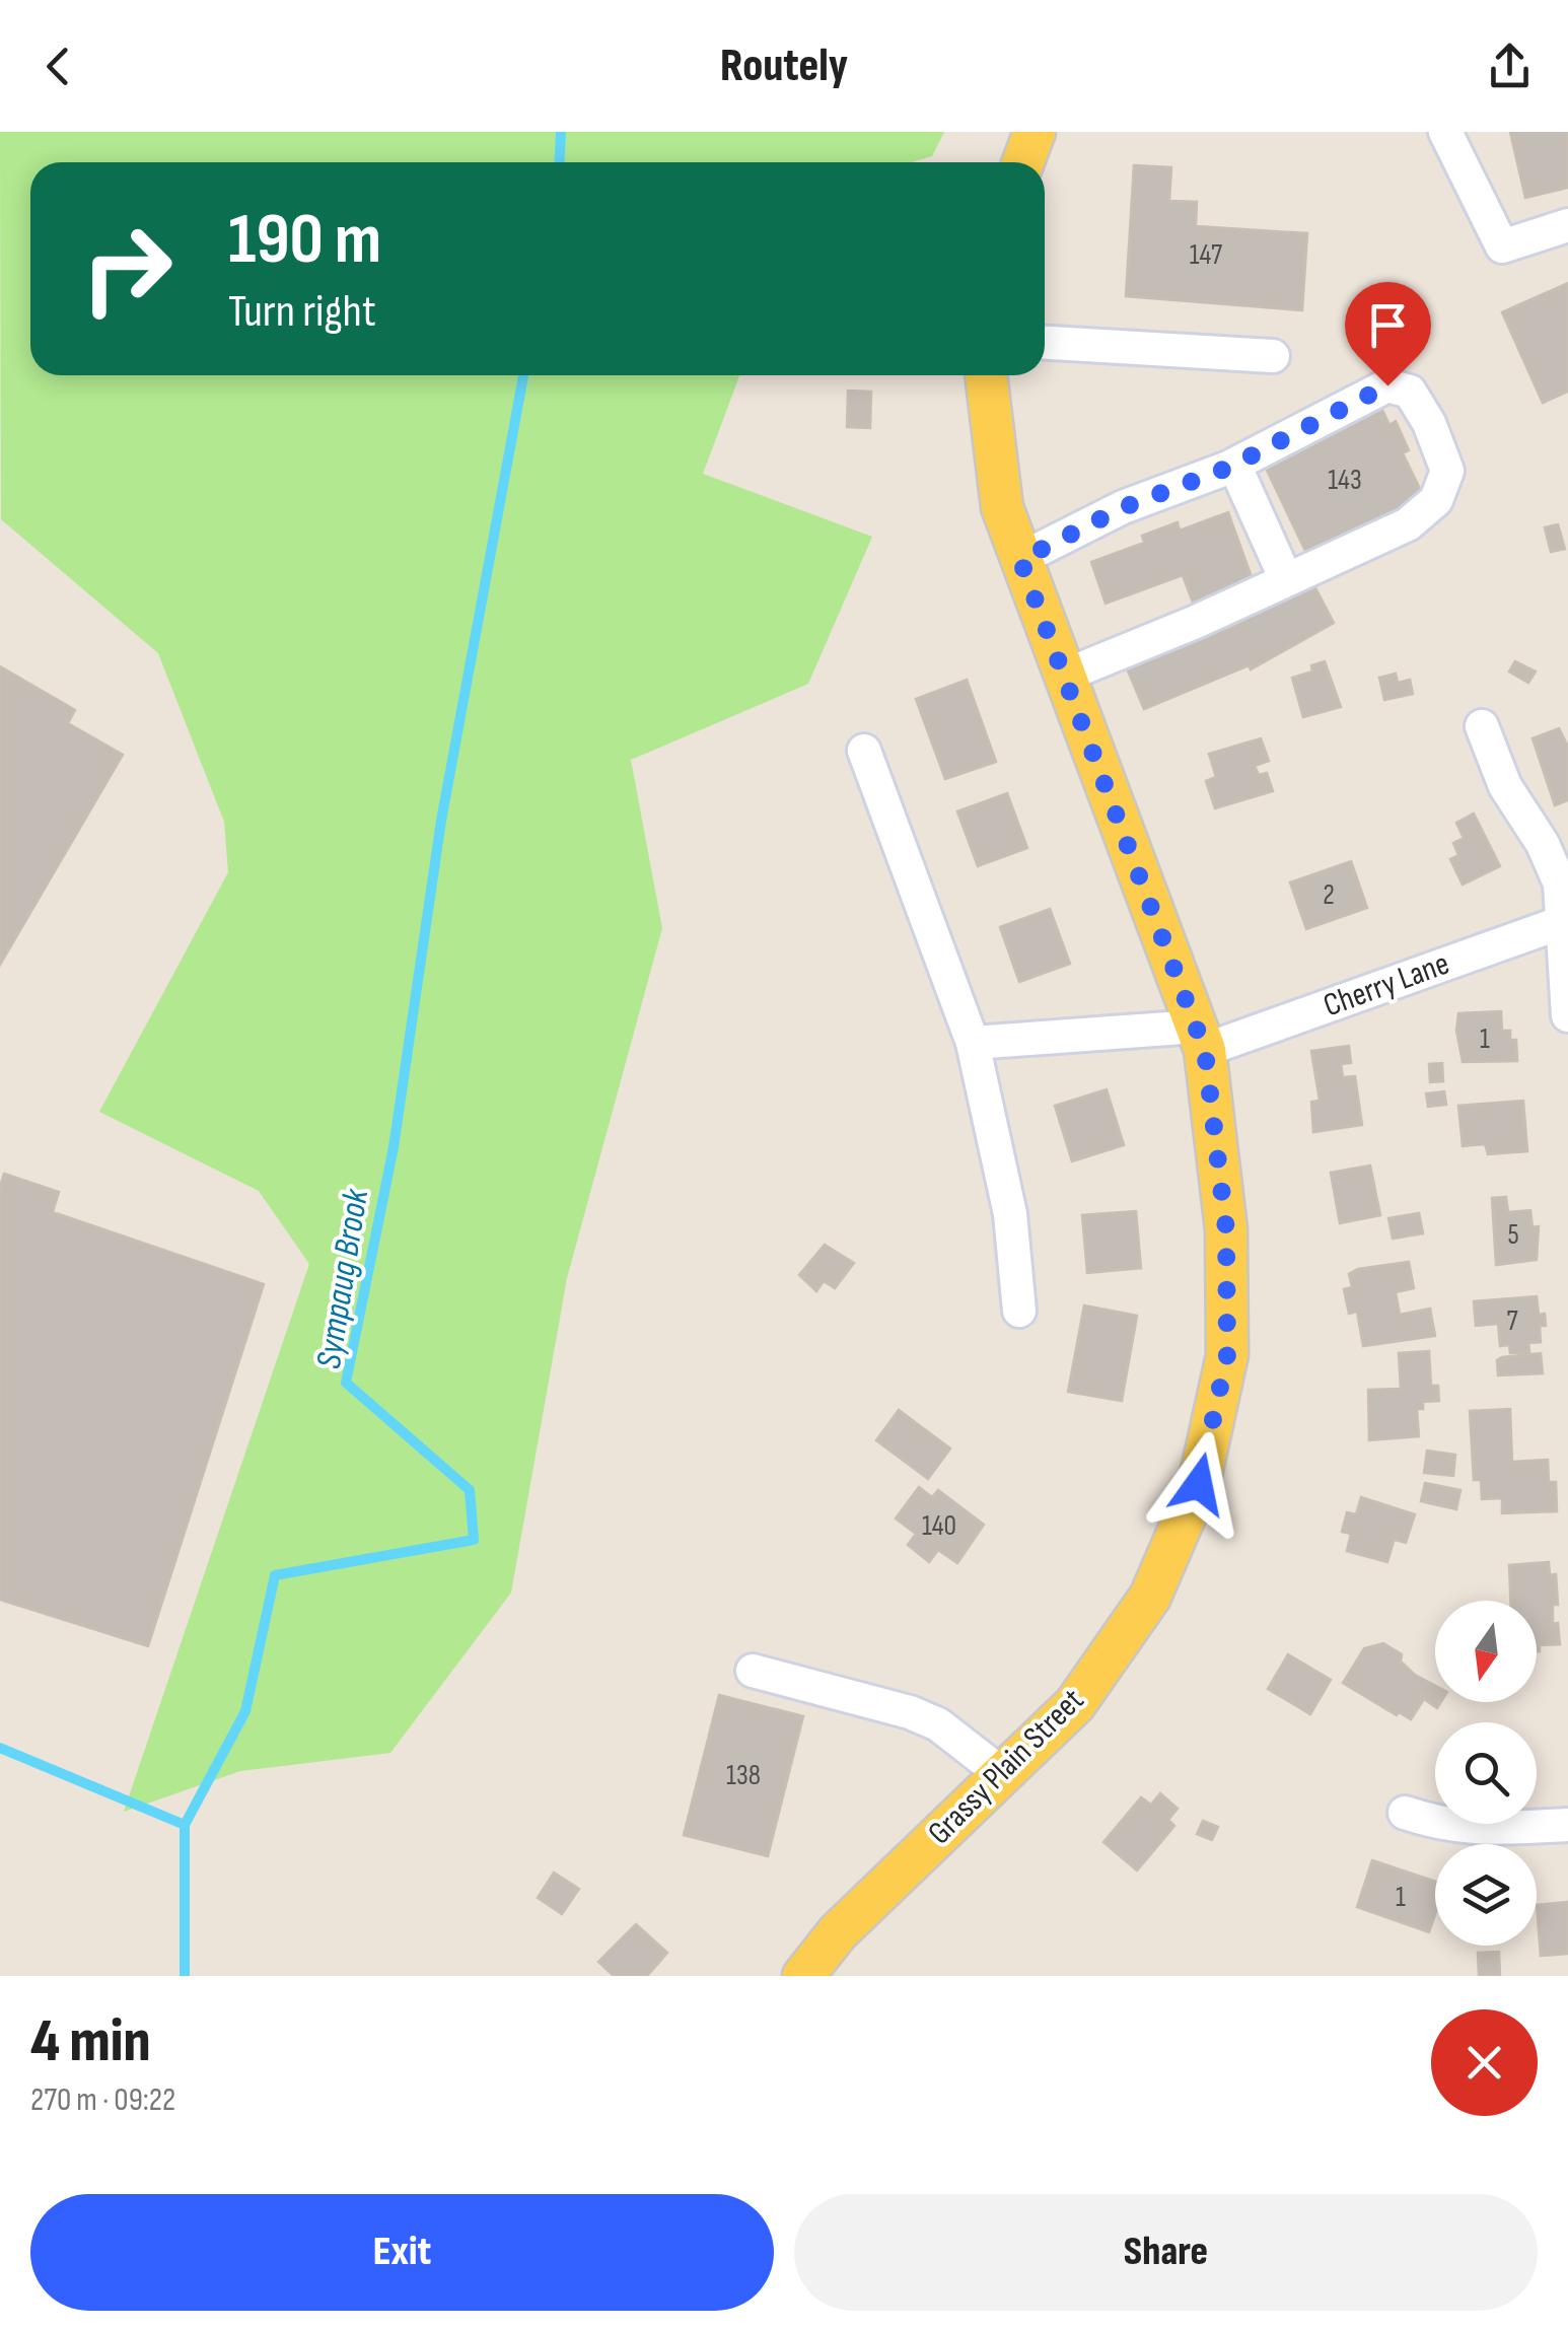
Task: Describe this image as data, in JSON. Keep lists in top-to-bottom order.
{
  "streets": {
    "main road": ["Grassy Plain Street"],
    "street": ["Cherry Lane"]
  },
  "crossings": [
    ["Cherry Lane", "Grassy Plain Street"]
  ],
  "water": ["Sympaug Brook"],
  "house_numbers": [
    "147",
    "143",
    "2",
    "1",
    "5",
    "7",
    "140",
    "138",
    "1"
  ],
  "north": "bottom",
  "page": {
    "header": "Routely",
    "turn": ["190 m", "Turn right"],
    "heading": ["4 min", "270 m · 09:22"],
    "buttons": ["Exit", "Share"]
  }
}
